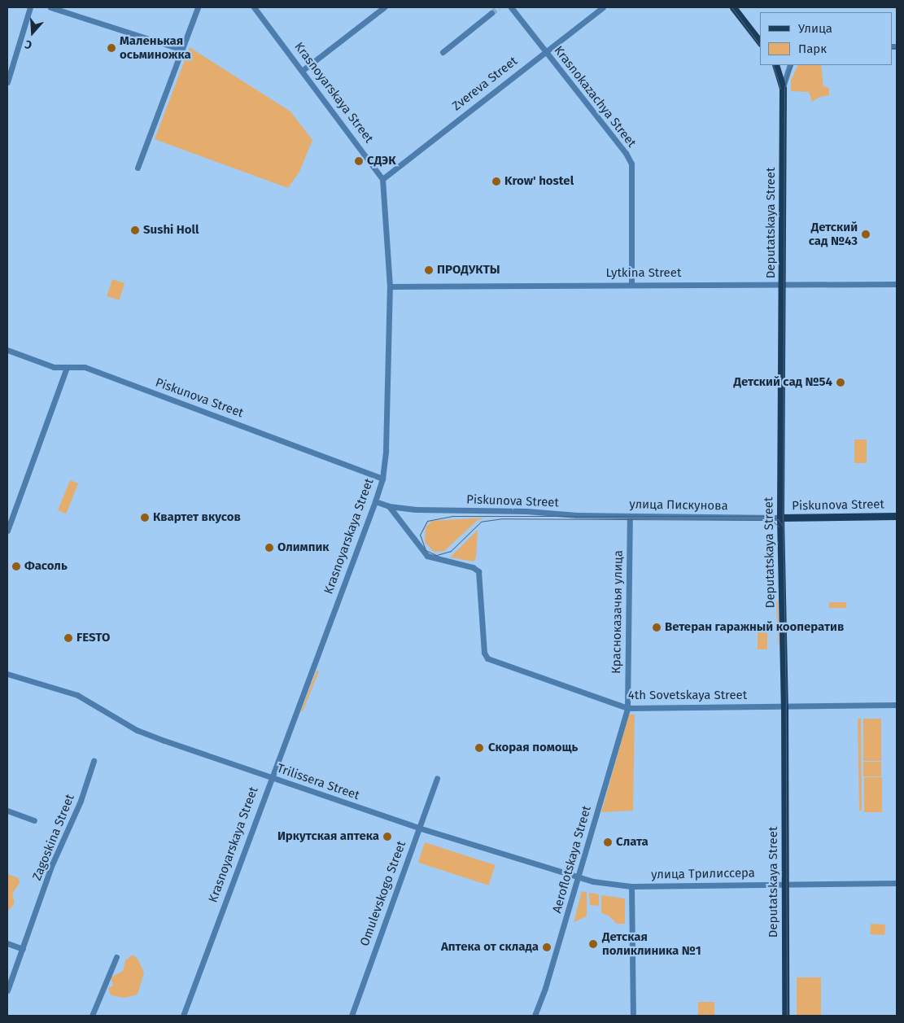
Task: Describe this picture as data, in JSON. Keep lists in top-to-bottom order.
{
  "streets": {
    "main road": ["Deputatskaya Street", "Piskunova Street"],
    "street": [
      "Zvereva Street",
      "Krasnoyarskaya Street",
      "Krasnokazachya Street",
      "Lytkina Street",
      "улица Пискунова",
      "Красноказачья улица",
      "4th Sovetskaya Street",
      "Trilissera Street",
      "Zagoskina Street",
      "Aeroflotskaya Street",
      "улица Трилиссера",
      "Omulevskogo Street"
    ]
  },
  "crossings": [
    ["Zvereva Street", "Krasnoyarskaya Street"],
    ["Zvereva Street", "Krasnokazachya Street"],
    ["Krasnoyarskaya Street", "Lytkina Street"],
    ["Krasnoyarskaya Street", "Piskunova Street"],
    ["Krasnoyarskaya Street", "Trilissera Street"],
    ["Krasnokazachya Street", "Lytkina Street"],
    ["Deputatskaya Street", "Lytkina Street"],
    ["Deputatskaya Street", "Piskunova Street"],
    ["Deputatskaya Street", "улица Пискунова"],
    ["Deputatskaya Street", "4th Sovetskaya Street"],
    ["Deputatskaya Street", "улица Трилиссера"],
    ["Piskunova Street", "улица Пискунова"],
    ["улица Пискунова", "Красноказачья улица"],
    ["улица Пискунова", "4th Sovetskaya Street"],
    ["Красноказачья улица", "4th Sovetskaya Street"],
    ["Красноказачья улица", "Aeroflotskaya Street"],
    ["4th Sovetskaya Street", "Aeroflotskaya Street"],
    ["Trilissera Street", "Aeroflotskaya Street"],
    ["Trilissera Street", "улица Трилиссера"],
    ["Trilissera Street", "Omulevskogo Street"]
  ],
  "places": [
    "Маленькая осьминожка",
    "СДЭК",
    "Krow' hostel",
    "Sushi Holl",
    "Детский сад №43",
    "ПРОДУКТЫ",
    "Детский сад №54",
    "Квартет вкусов",
    "Олимпик",
    "Фасоль",
    "Ветеран гаражный кооператив",
    "FESTO",
    "Скорая помощь",
    "Иркутская аптека",
    "Слата",
    "Детская поликлиника №1",
    "Аптека от склада"
  ],
  "legend": ["Улица", "Парк"],
  "north": "bottom"
}
